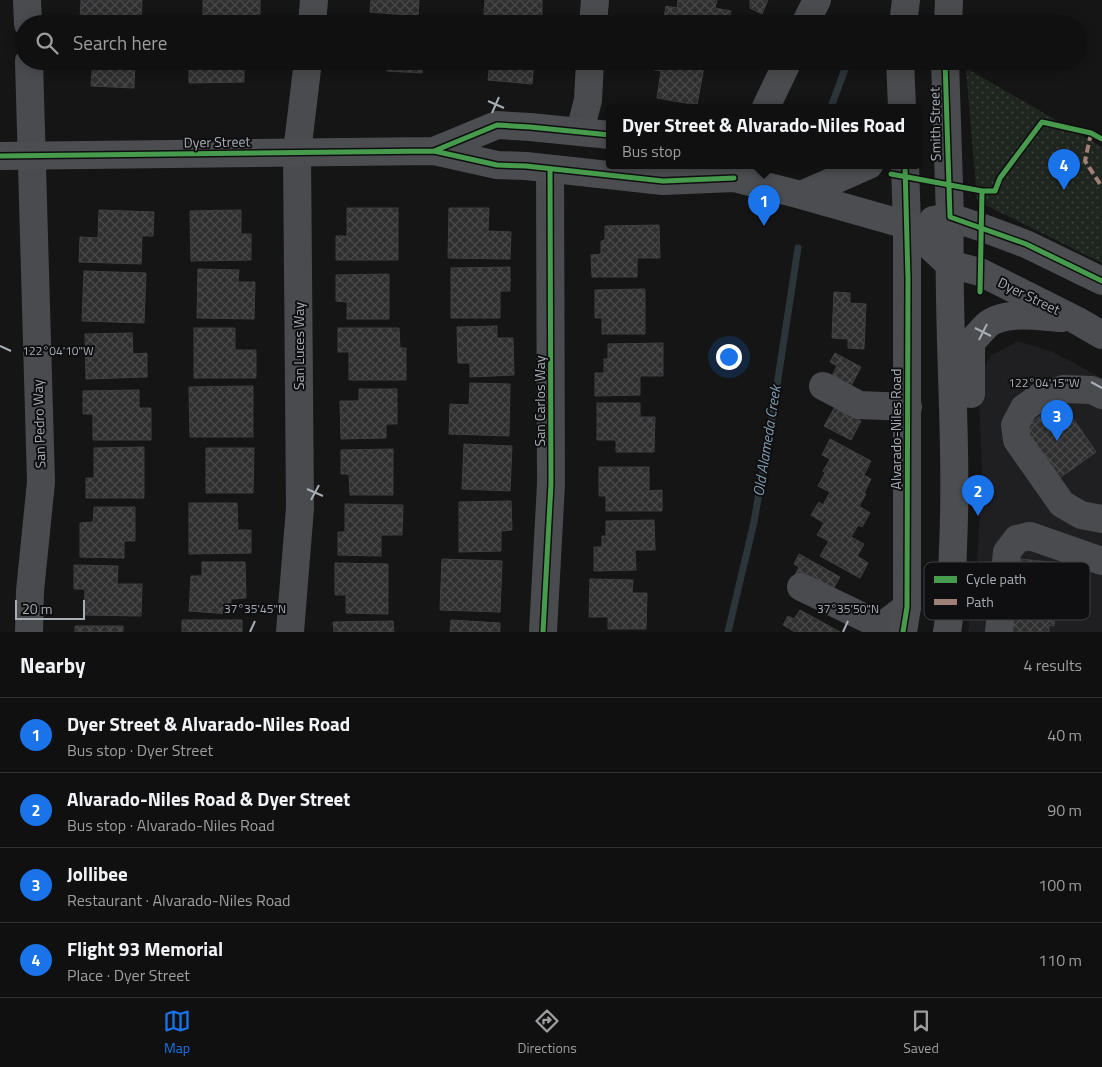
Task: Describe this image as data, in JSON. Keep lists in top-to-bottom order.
{
  "streets": {
    "main road": ["Dyer Street", "Alvarado-Niles Road"],
    "street": [
      "Smith Street",
      "San Luces Way",
      "San Carlos Way",
      "San Pedro Way"
    ]
  },
  "crossings": [
    ["Smith Street", "Dyer Street"],
    ["Dyer Street", "San Luces Way"],
    ["Dyer Street", "San Carlos Way"],
    ["Dyer Street", "San Pedro Way"],
    ["Dyer Street", "Alvarado-Niles Road"]
  ],
  "water": ["Old Alameda Creek"],
  "legend": ["Cycle path", "Path"],
  "scale_bar": "20 m",
  "page": {
    "search": "Search here",
    "popup": ["Dyer Street & Alvarado-Niles Road", "Bus stop"],
    "pins": [
      "4",
      "1",
      "3",
      "2"
    ],
    "scale": "20 m",
    "heading": ["Nearby", "4 results"],
    "list": [
      {
        "mark": "1",
        "name": "Dyer Street & Alvarado-Niles Road",
        "note": "Bus stop · Dyer Street",
        "value": "40 m"
      },
      {
        "mark": "2",
        "name": "Alvarado-Niles Road & Dyer Street",
        "note": "Bus stop · Alvarado-Niles Road",
        "value": "90 m"
      },
      {
        "mark": "3",
        "name": "Jollibee",
        "note": "Restaurant · Alvarado-Niles Road",
        "value": "100 m"
      },
      {
        "mark": "4",
        "name": "Flight 93 Memorial",
        "note": "Place · Dyer Street",
        "value": "110 m"
      }
    ],
    "nav": ["Map", "Directions", "Saved"]
  },
  "coordinates": [
    "122°04'10\"W",
    "122°04'15\"W",
    "37°35'45\"N",
    "37°35'50\"N"
  ]
}
